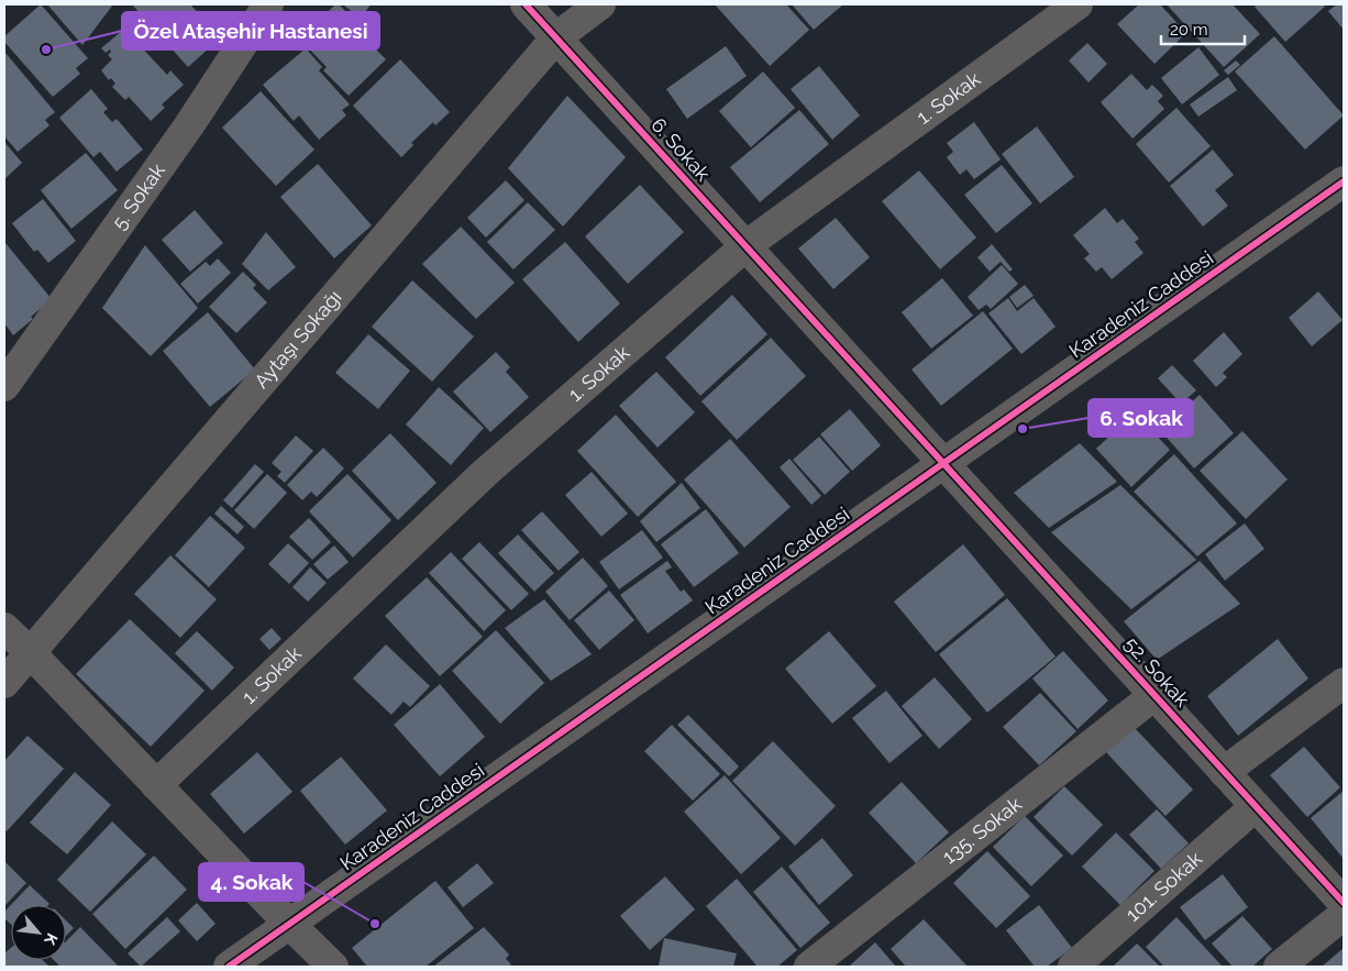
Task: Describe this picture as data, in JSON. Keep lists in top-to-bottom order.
{
  "streets": {
    "street": [
      "1. Sokak",
      "6. Sokak",
      "5. Sokak",
      "Karadeniz Caddesi",
      "Aytaşı Sokağı",
      "52. Sokak",
      "135. Sokak",
      "101. Sokak"
    ]
  },
  "crossings": [
    ["1. Sokak", "6. Sokak"],
    ["6. Sokak", "Karadeniz Caddesi"],
    ["6. Sokak", "Aytaşı Sokağı"],
    ["6. Sokak", "52. Sokak"],
    ["Karadeniz Caddesi", "52. Sokak"],
    ["52. Sokak", "135. Sokak"],
    ["52. Sokak", "101. Sokak"]
  ],
  "places": ["Özel Ataşehir Hastanesi", "6. Sokak", "4. Sokak"],
  "scale_bar": "20 m",
  "north": "bottom right"
}
